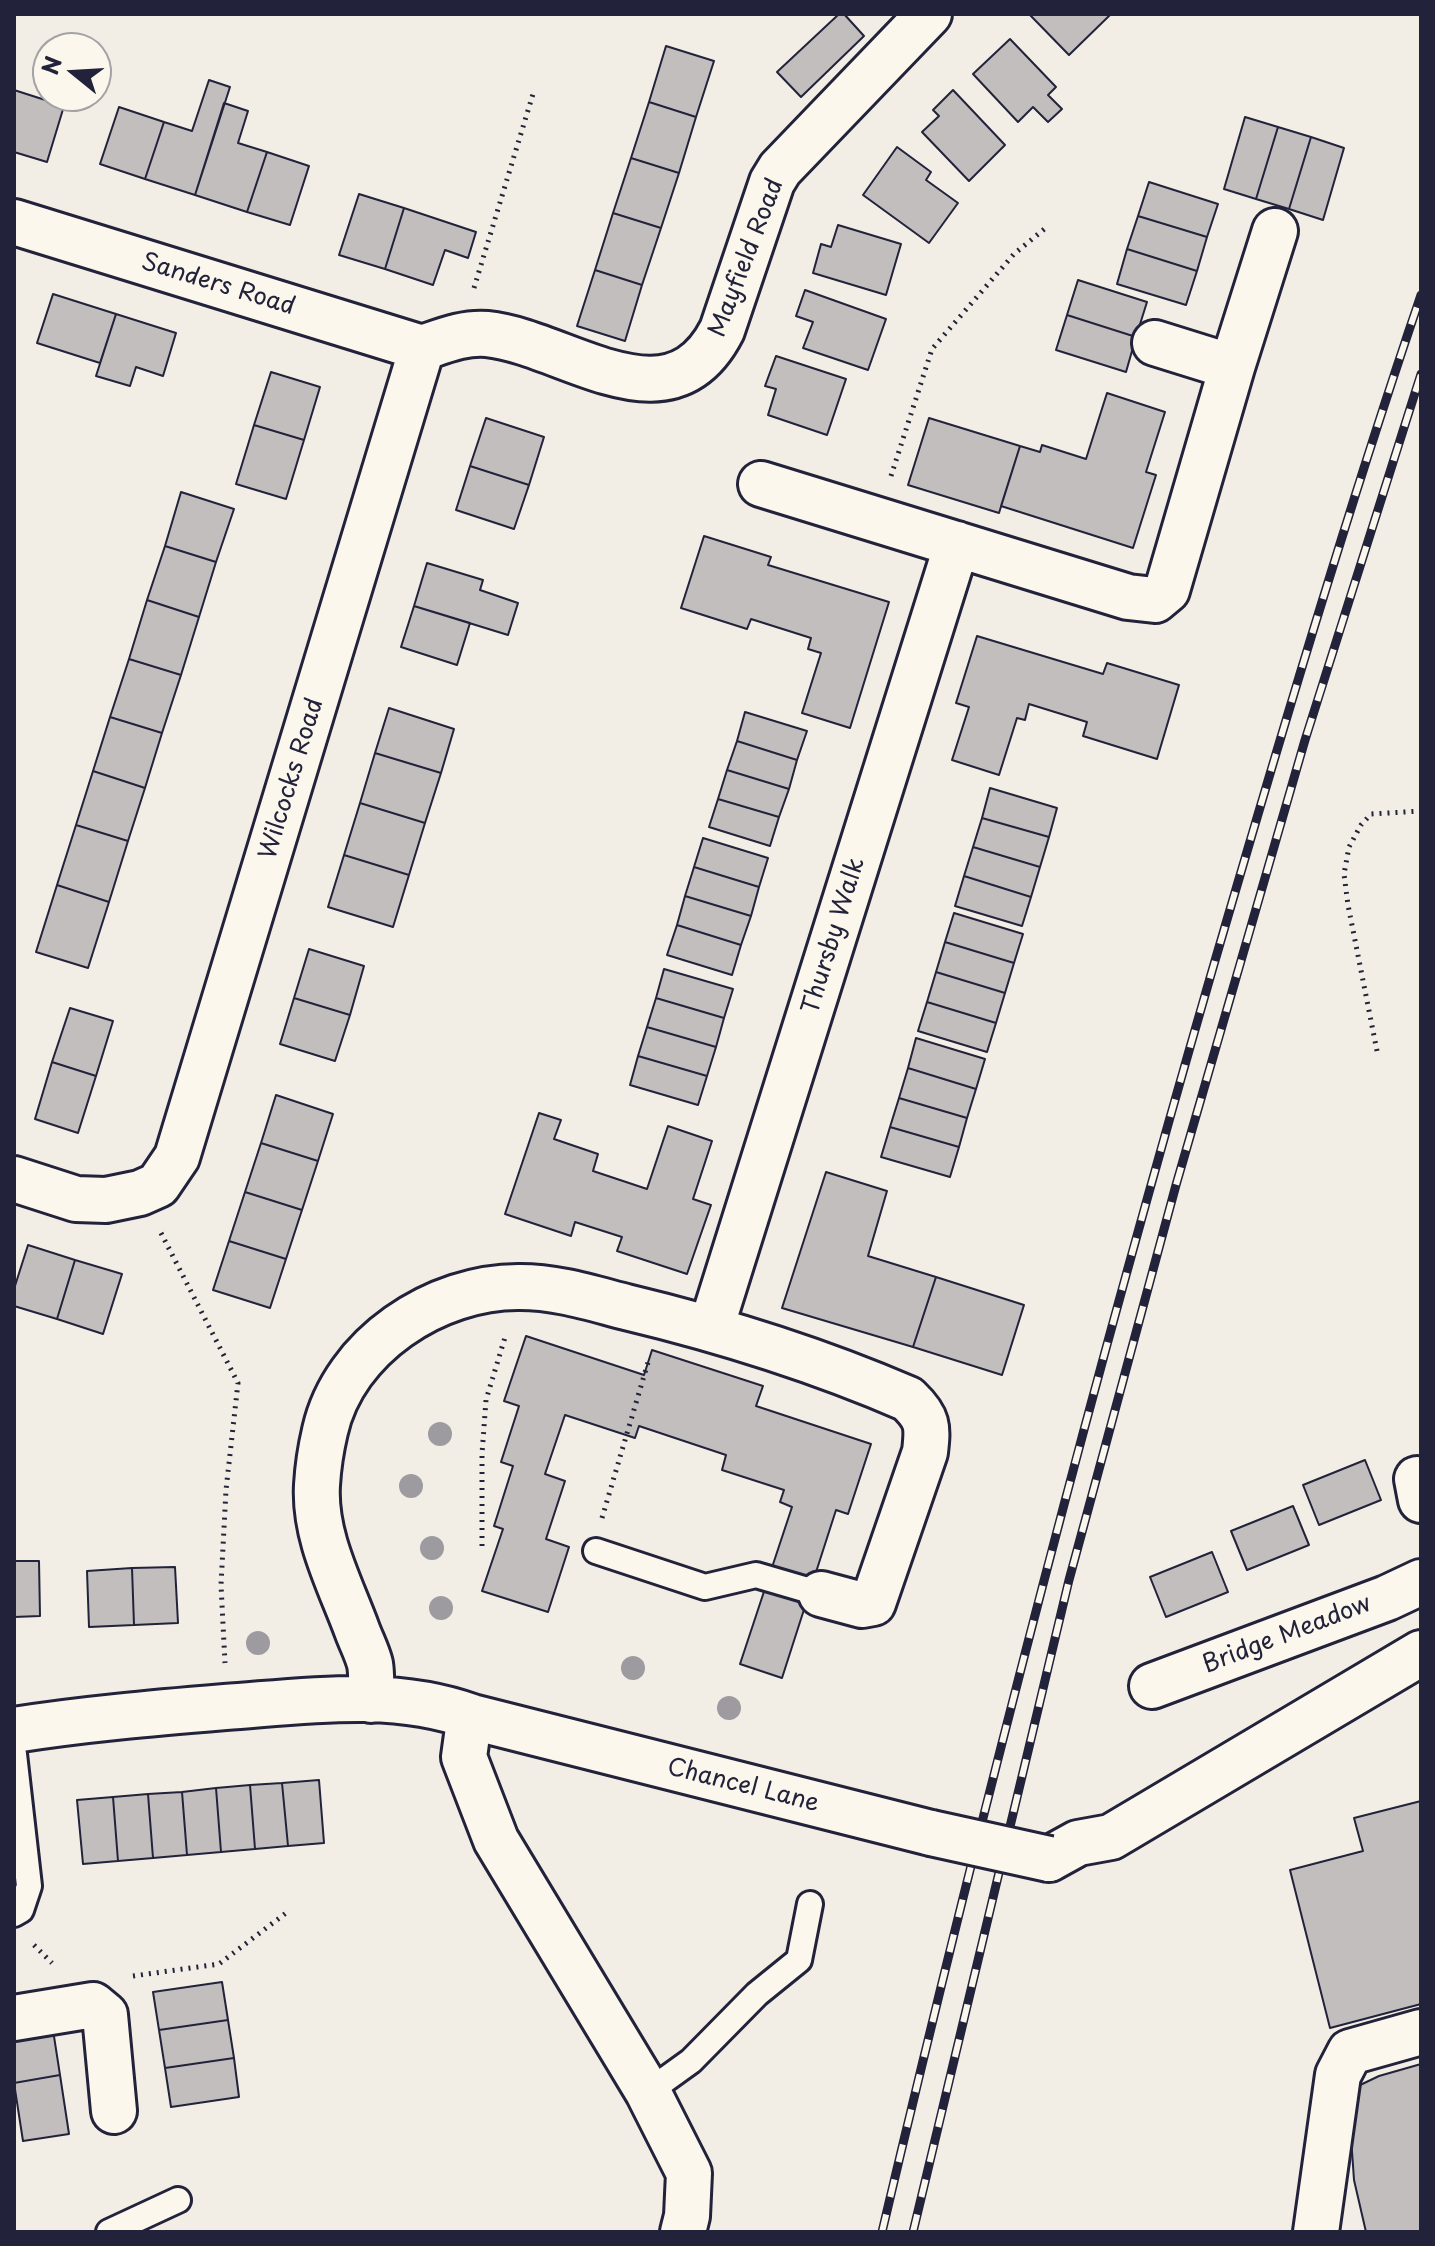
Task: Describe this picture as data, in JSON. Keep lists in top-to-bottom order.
{
  "streets": {
    "street": [
      "Mayfield Road",
      "Sanders Road",
      "Wilcocks Road",
      "Thursby Walk",
      "Bridge Meadow",
      "Chancel Lane"
    ]
  },
  "crossings": [
    ["Mayfield Road", "Sanders Road"],
    ["Mayfield Road", "Wilcocks Road"],
    ["Sanders Road", "Wilcocks Road"]
  ],
  "north": "left"
}
